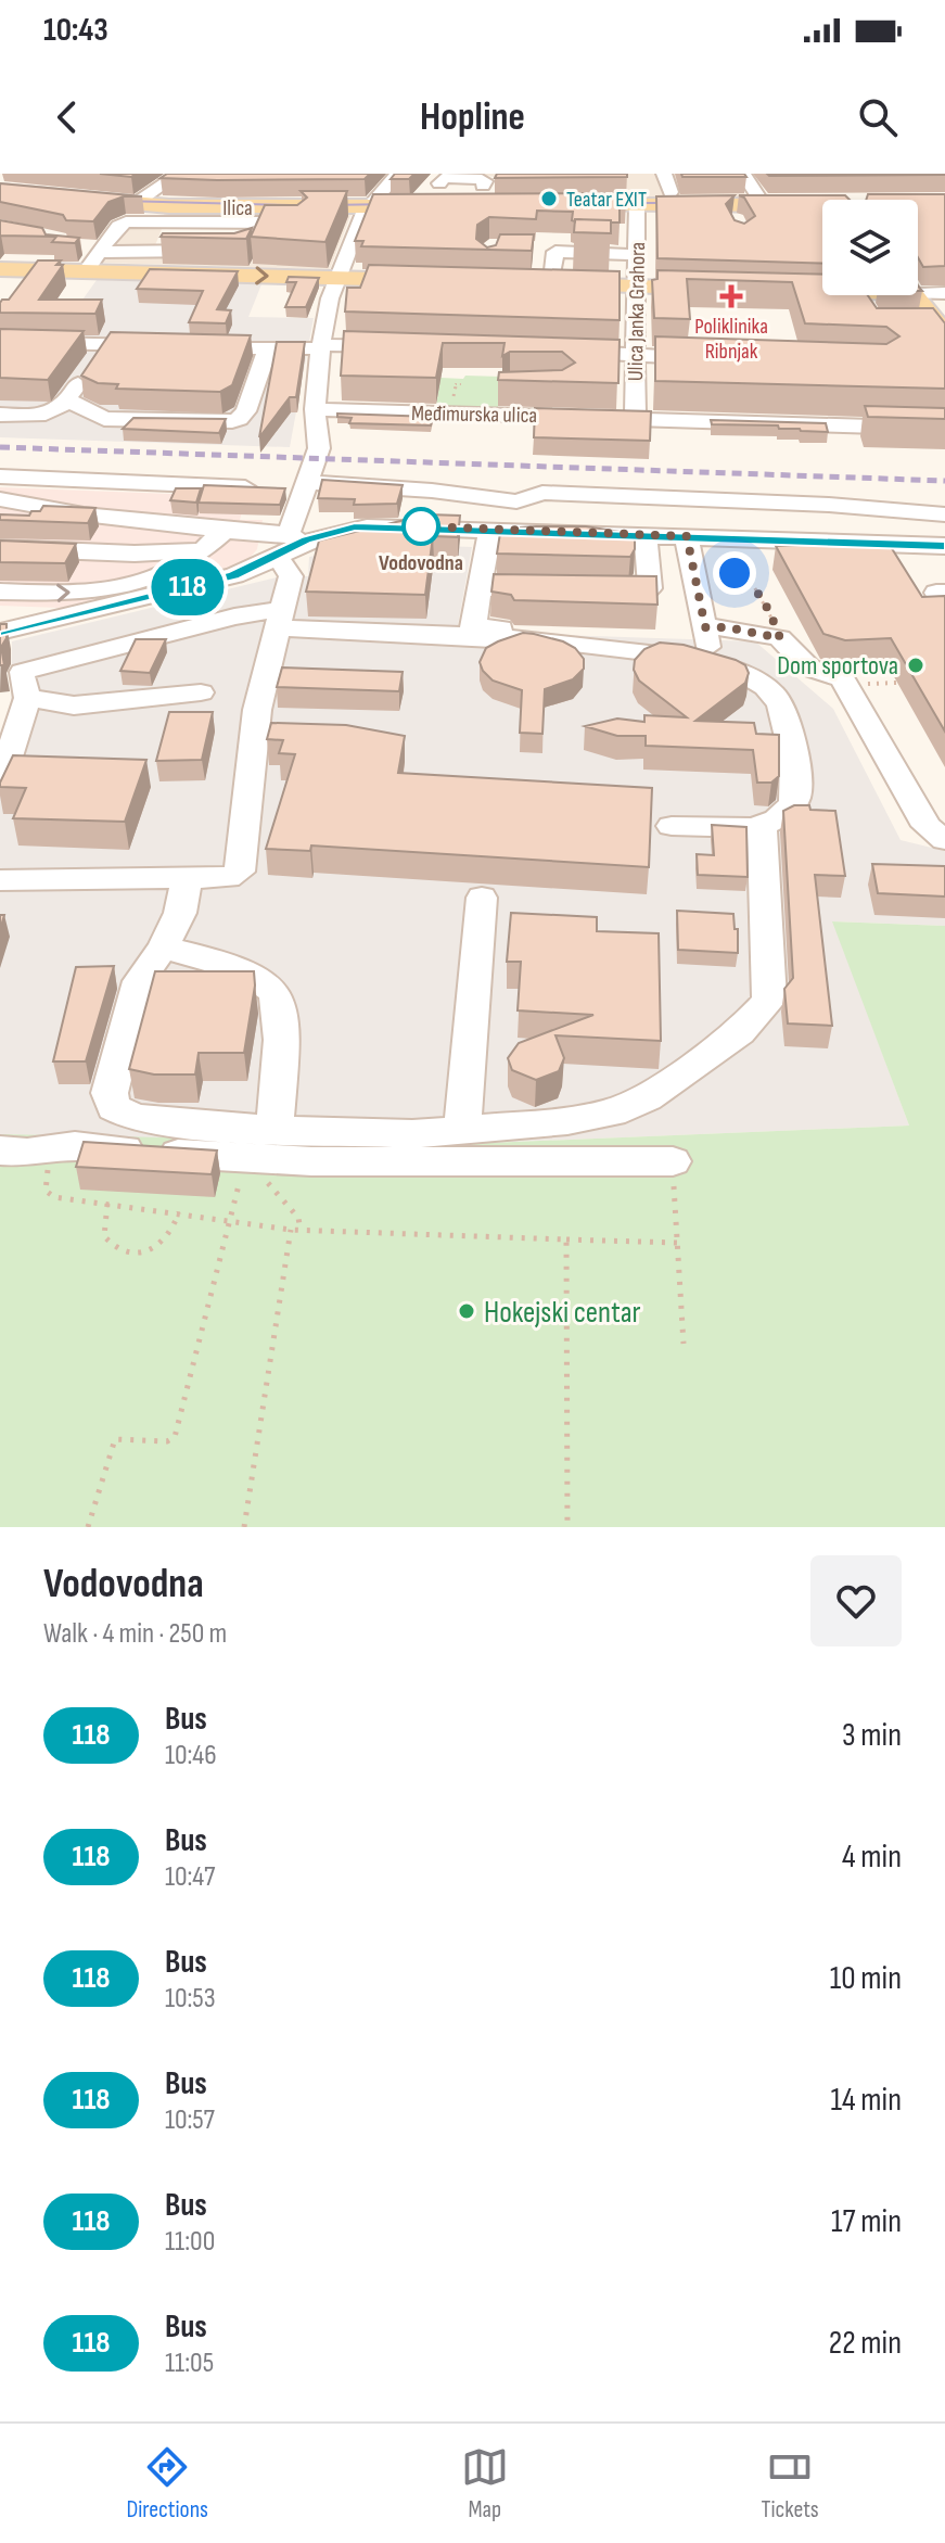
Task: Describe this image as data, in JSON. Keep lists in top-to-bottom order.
{
  "streets": {
    "main road": ["Ilica"],
    "street": ["Ulica Janka Grahora", "Međimurska ulica"]
  },
  "crossings": [
    ["Ulica Janka Grahora", "Međimurska ulica"]
  ],
  "places": {
    "other": [
      "Teatar EXIT",
      "Vodovodna",
      "Dom sportova",
      "Hokejski centar"
    ],
    "health": ["Poliklinika Ribnjak"]
  },
  "lines": ["bus line 118"],
  "page": {
    "status": "10:43",
    "header": "Hopline",
    "on_map": "118",
    "heading": ["Vodovodna", "Walk · 4 min · 250 m"],
    "list": [
      {
        "mark": "118",
        "name": "Bus",
        "note": "10:46",
        "value": "3 min"
      },
      {
        "mark": "118",
        "name": "Bus",
        "note": "10:47",
        "value": "4 min"
      },
      {
        "mark": "118",
        "name": "Bus",
        "note": "10:53",
        "value": "10 min"
      },
      {
        "mark": "118",
        "name": "Bus",
        "note": "10:57",
        "value": "14 min"
      },
      {
        "mark": "118",
        "name": "Bus",
        "note": "11:00",
        "value": "17 min"
      },
      {
        "mark": "118",
        "name": "Bus",
        "note": "11:05",
        "value": "22 min"
      }
    ],
    "tabs": ["Directions", "Map", "Tickets"]
  }
}
